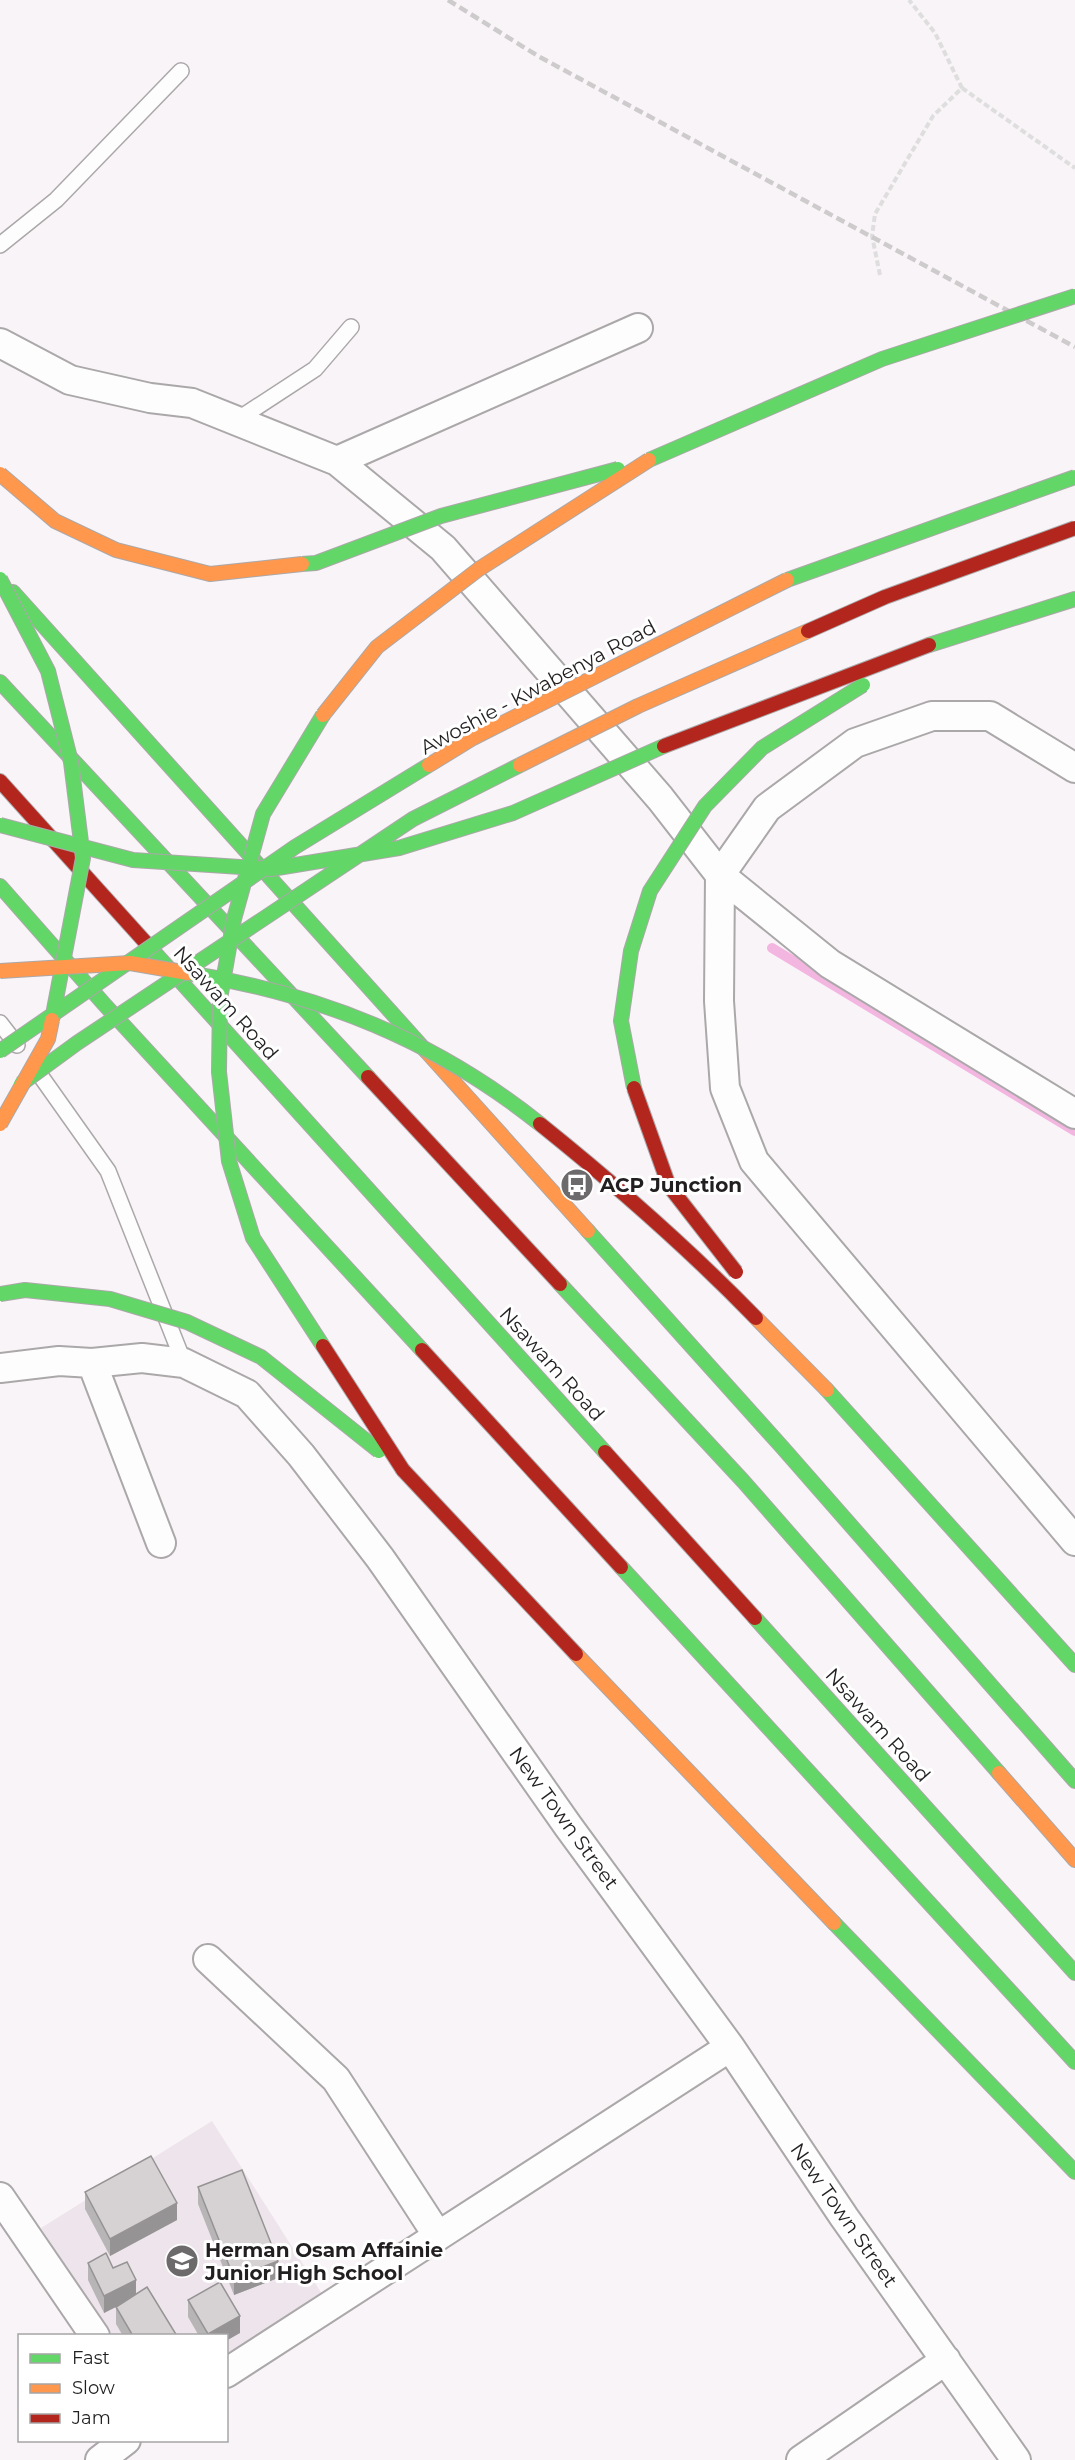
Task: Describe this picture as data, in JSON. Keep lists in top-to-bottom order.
{
  "streets": {
    "main road": ["Awoshie - Kwabenya Road", "Nsawam Road"],
    "street": ["New Town Street"]
  },
  "places": {
    "bus stop": ["ACP Junction"],
    "school or university": ["Herman Osam Affainie Junior High School"]
  },
  "legend": ["Fast", "Slow", "Jam"]
}
